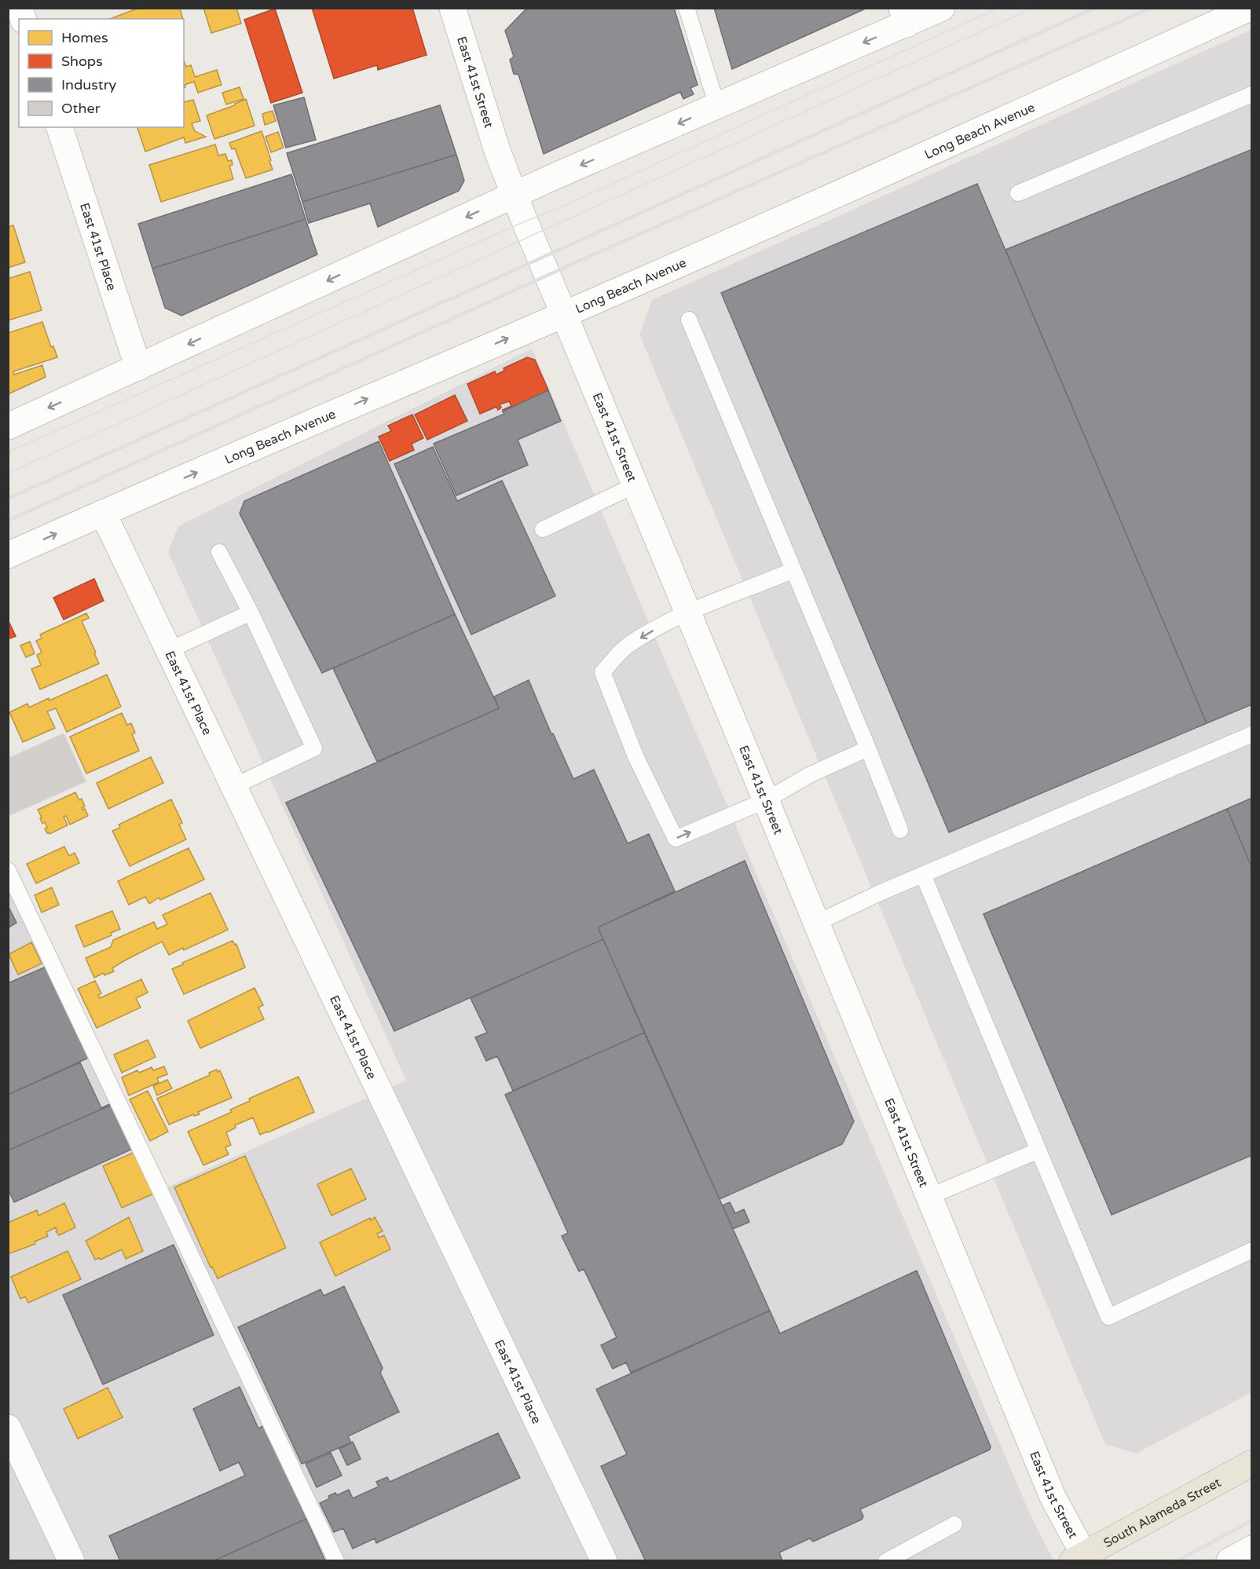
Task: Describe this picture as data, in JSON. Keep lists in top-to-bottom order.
{
  "streets": {
    "main road": ["South Alameda Street"],
    "street": ["East 41st Street", "Long Beach Avenue", "East 41st Place"]
  },
  "crossings": [
    ["East 41st Street", "Long Beach Avenue"],
    ["East 41st Street", "South Alameda Street"],
    ["Long Beach Avenue", "East 41st Place"]
  ],
  "legend": [
    "Homes",
    "Shops",
    "Industry",
    "Other"
  ]
}
